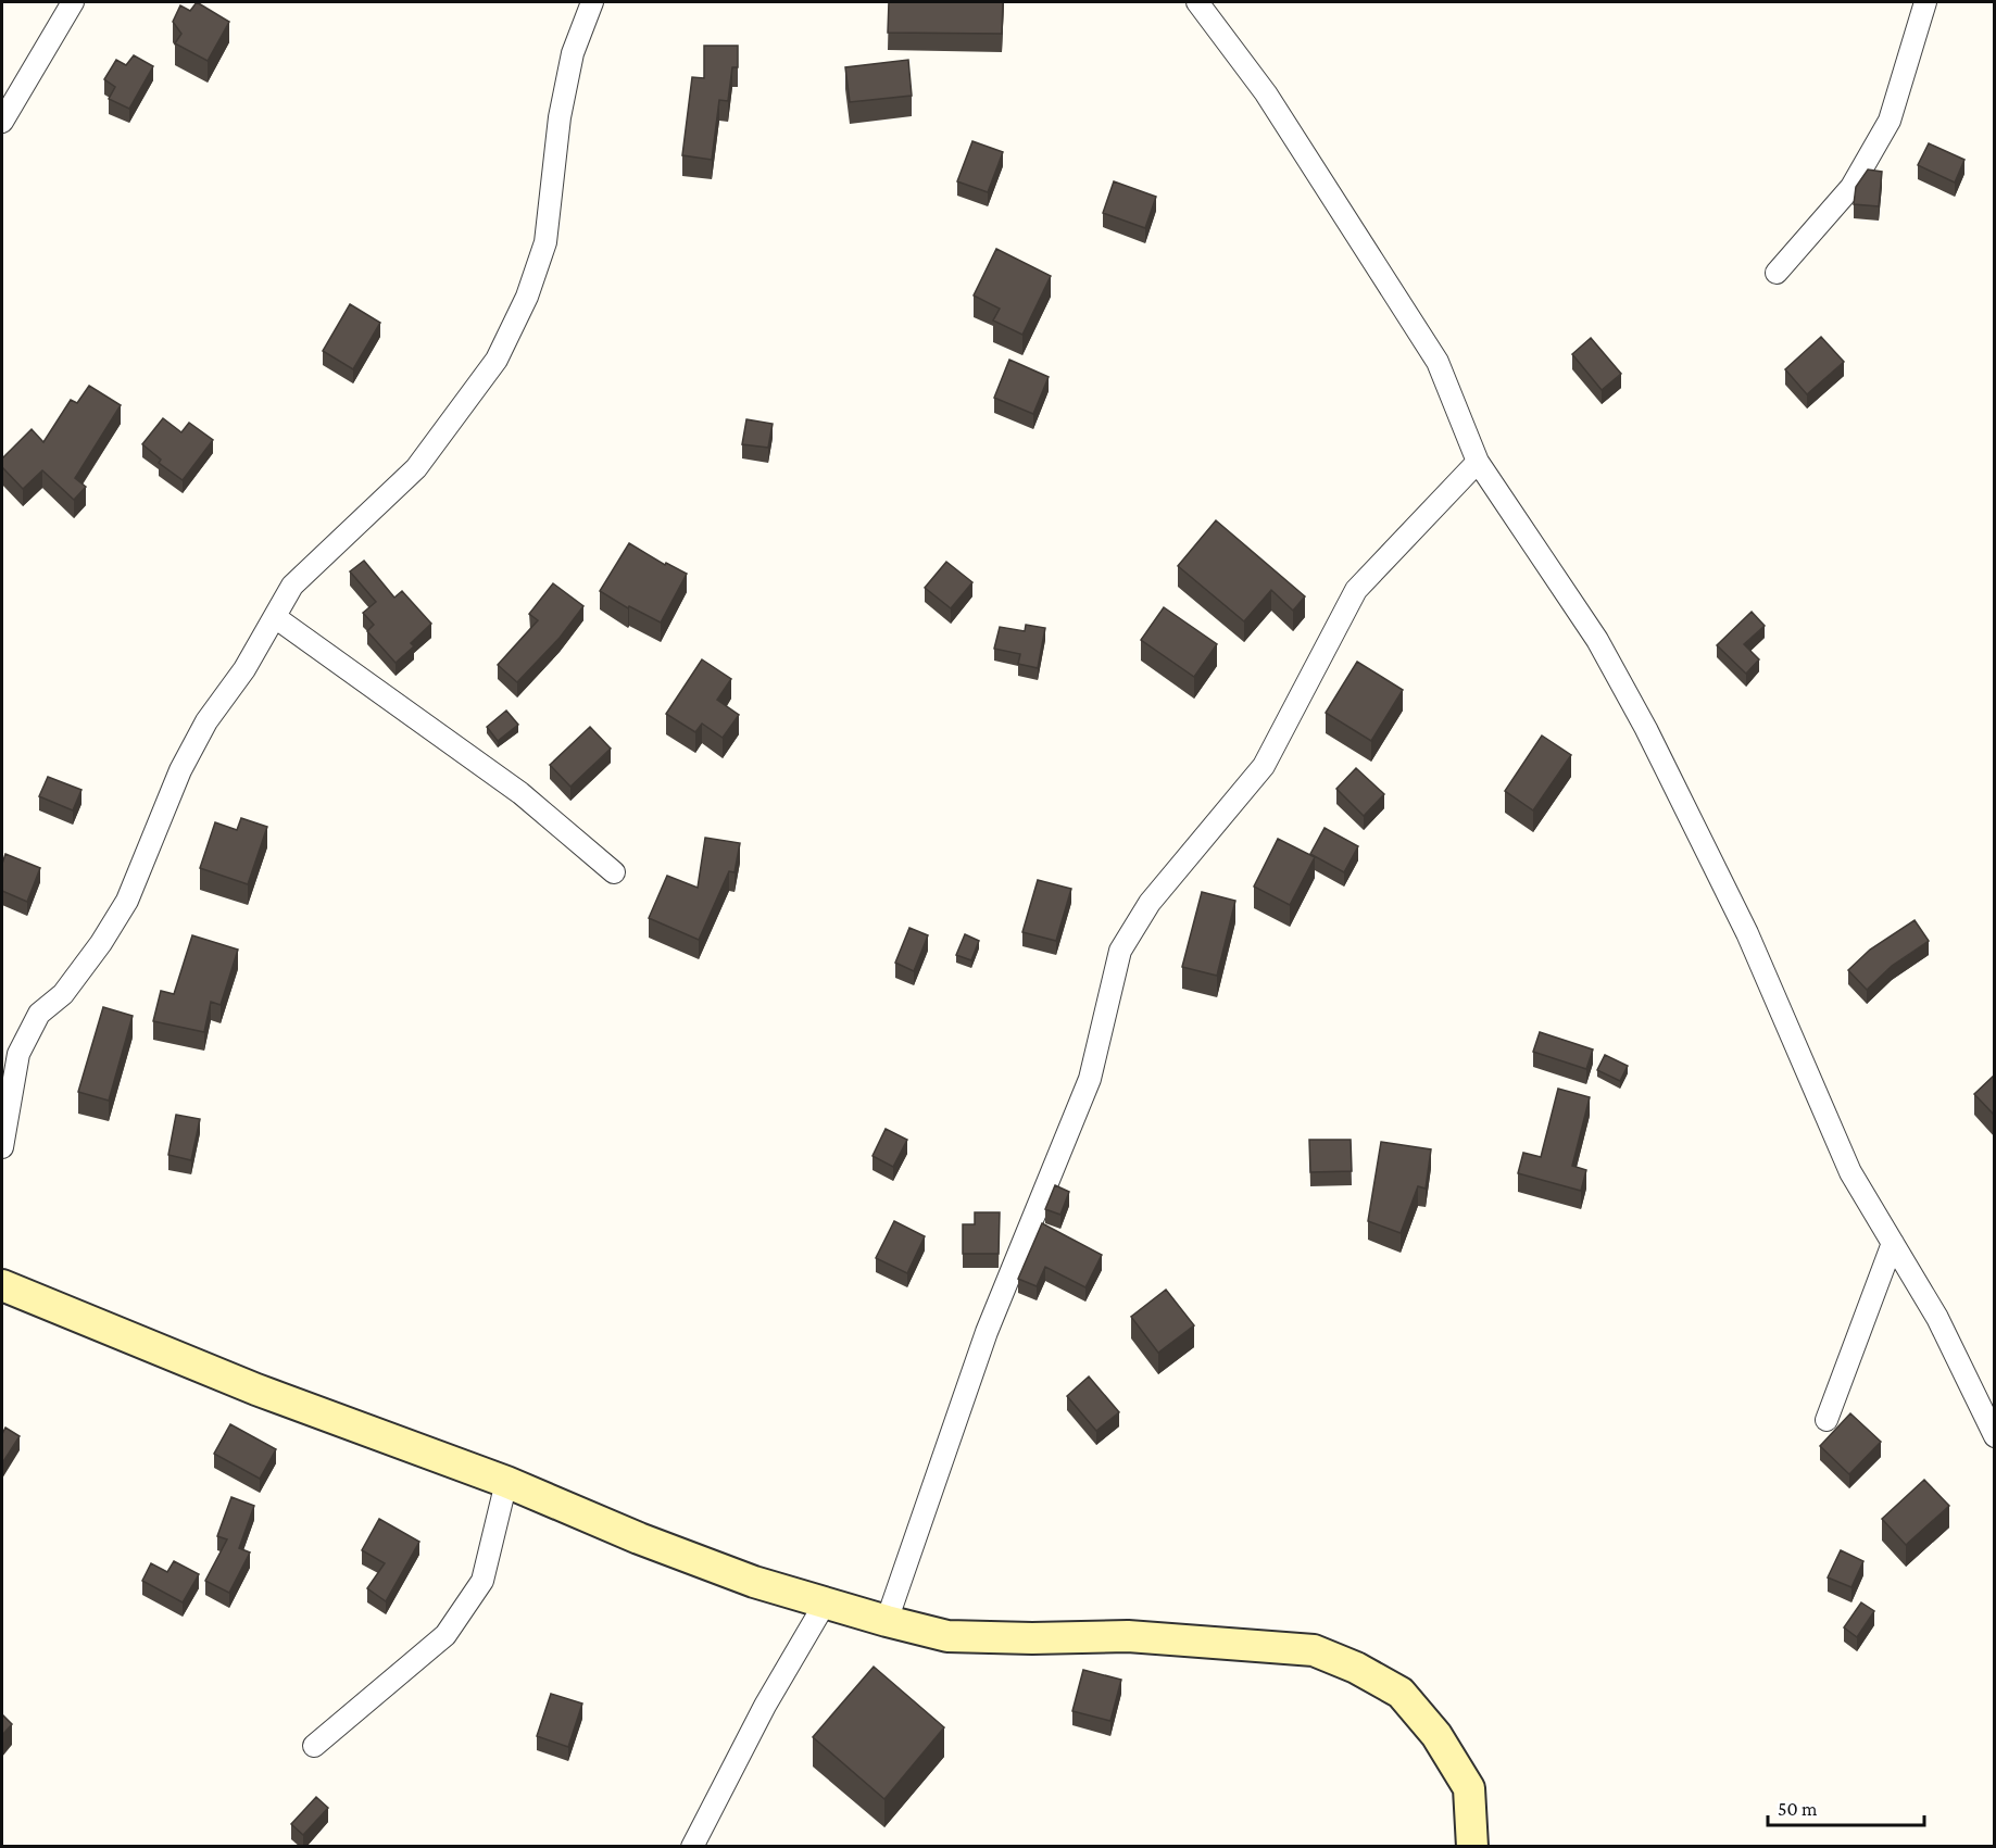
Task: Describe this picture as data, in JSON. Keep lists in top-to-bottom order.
{
  "scale_bar": "50 m"
}
